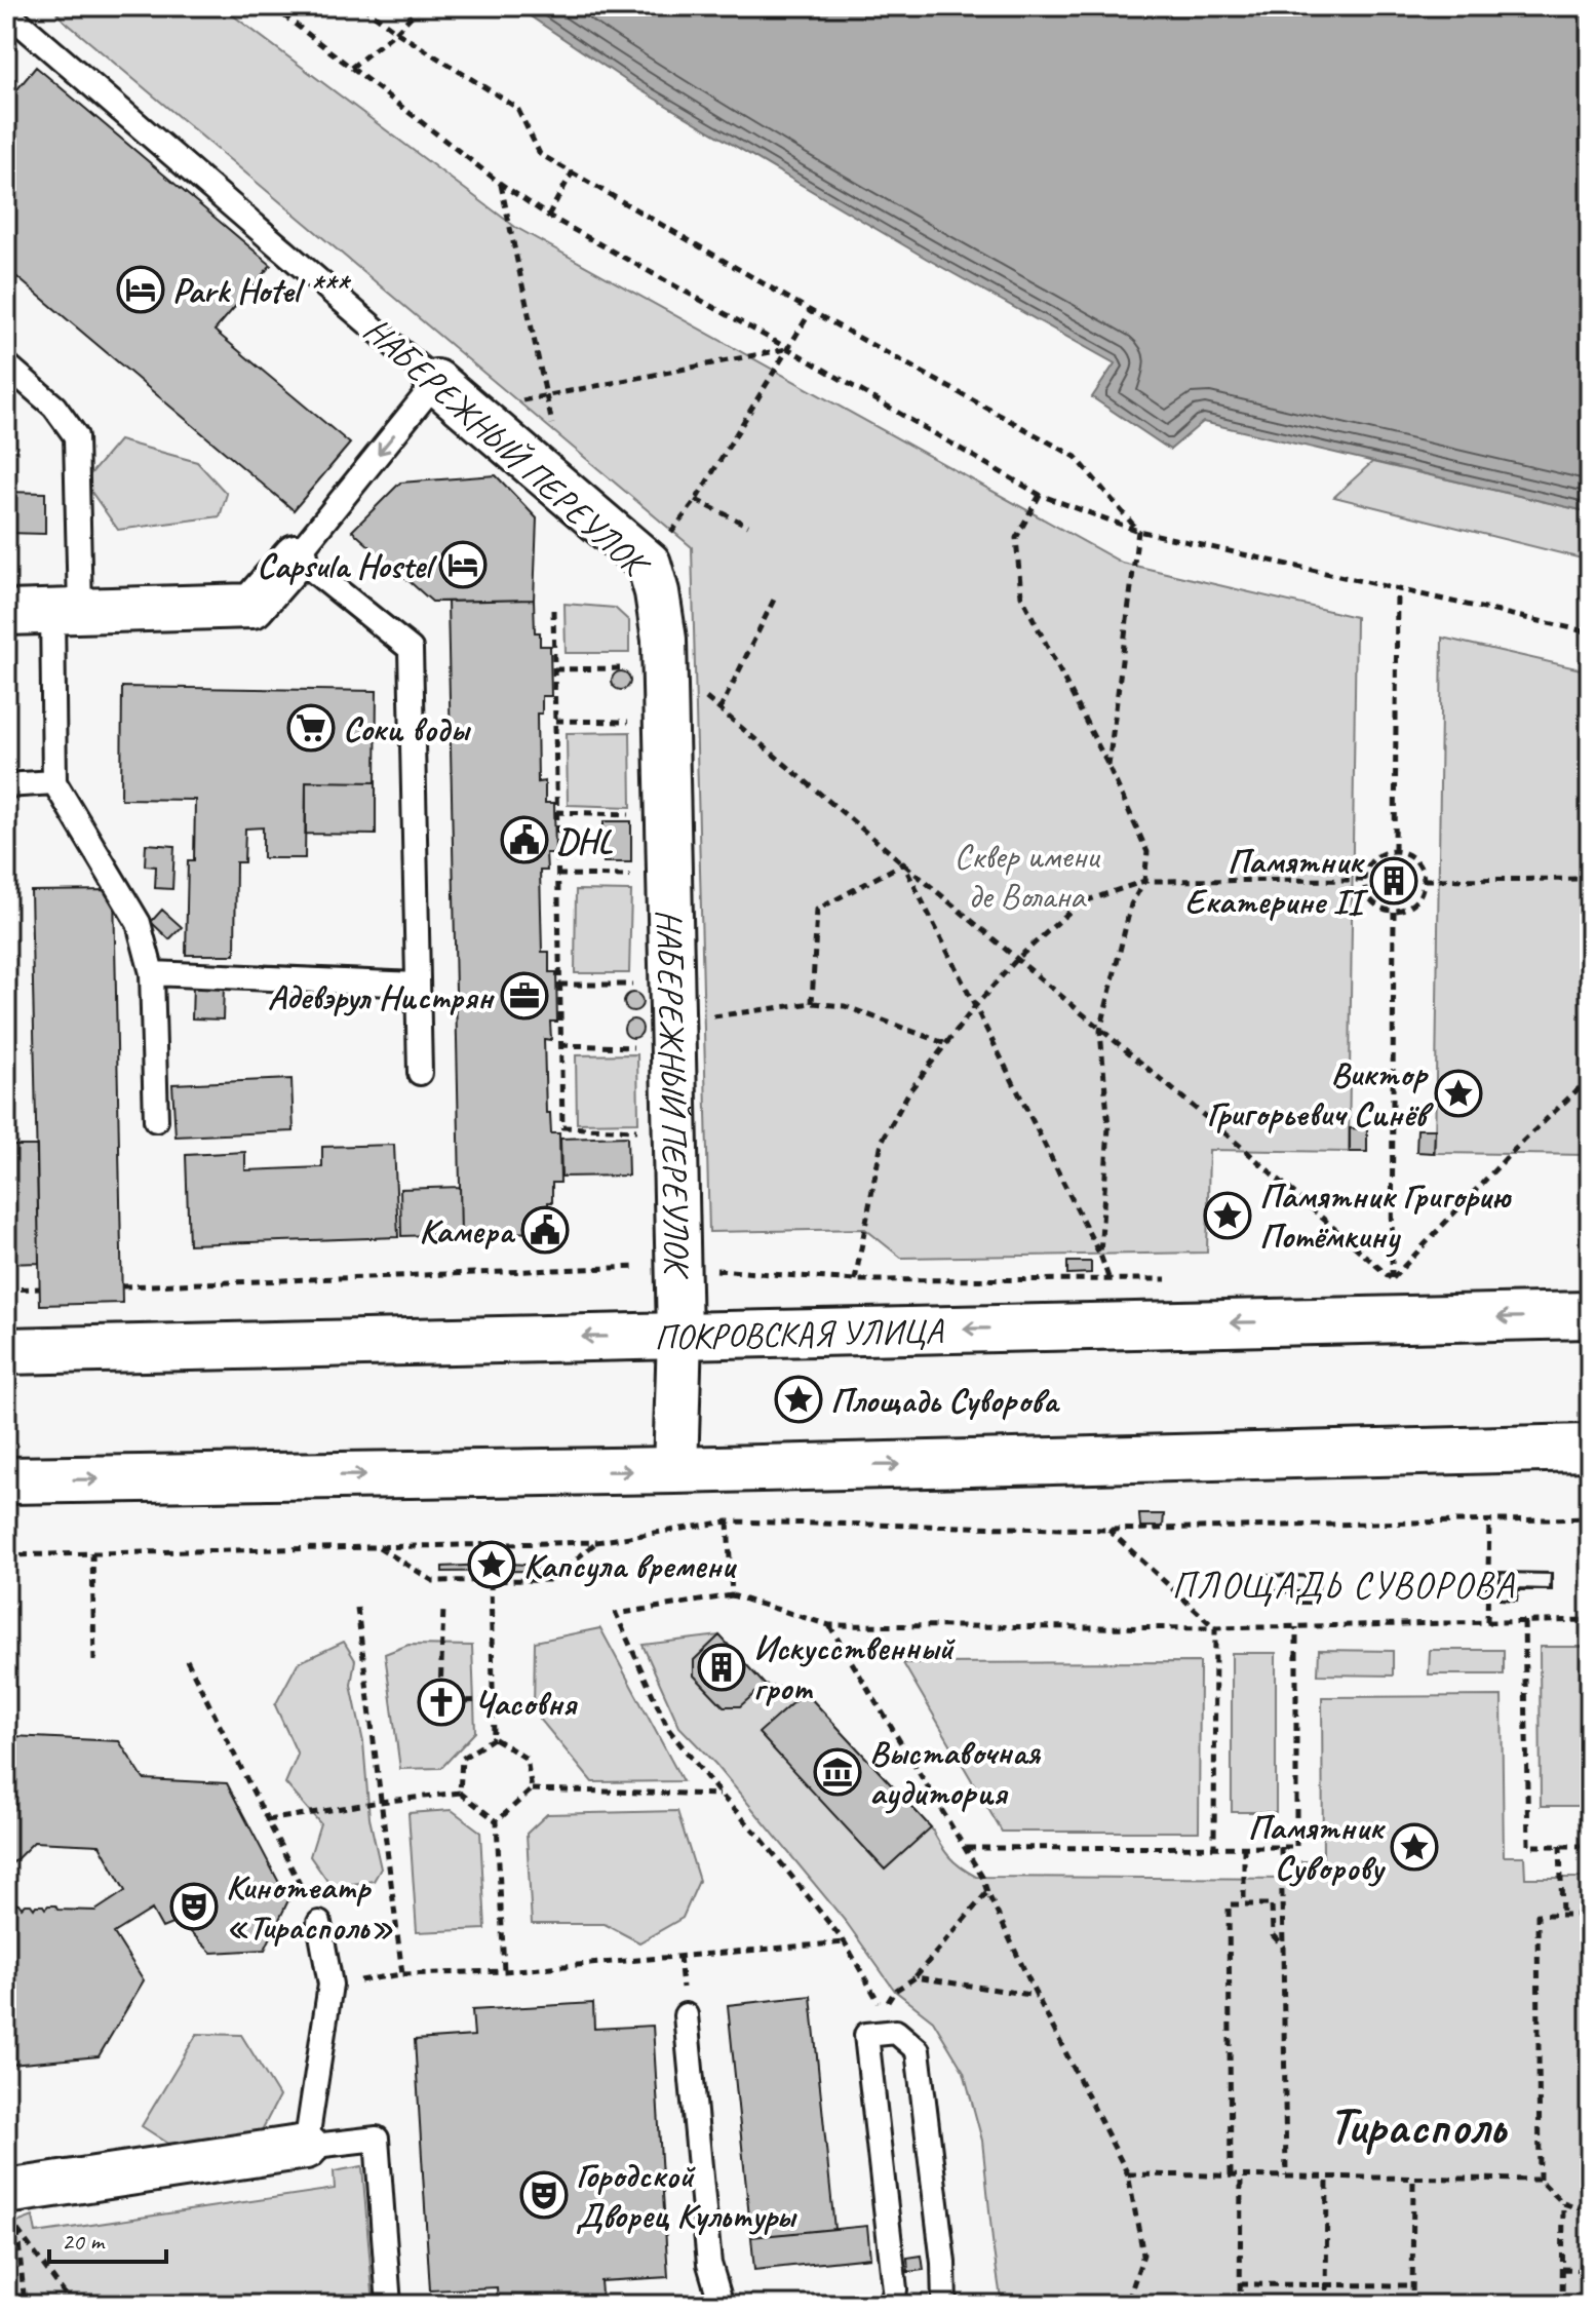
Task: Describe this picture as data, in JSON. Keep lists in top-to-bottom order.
{
  "streets": {
    "main road": ["ПОКРОВСКАЯ УЛИЦА"],
    "street": ["НАБЕРЕЖНЫЙ ПЕРЕУЛОК"]
  },
  "crossings": [
    ["НАБЕРЕЖНЫЙ ПЕРЕУЛОК", "ПОКРОВСКАЯ УЛИЦА"]
  ],
  "districts": ["ПЛОЩАДЬ СУВОРОВА", "Тирасполь"],
  "parks": ["Сквер имени де Волана"],
  "places": {
    "hotel": ["Park Hotel ***", "Capsula Hostel"],
    "supermarket": ["Соки воды"],
    "public building": ["DHL", "Камера"],
    "building": ["Памятник Екатерине II", "Искусственный грот"],
    "office": ["Адевэрул Нистрян"],
    "place": [
      "Виктор Григорьевич Синёв",
      "Памятник Григорию Потёмкину",
      "Площадь Суворова",
      "Капсула времени",
      "Памятник Суворову"
    ],
    "church": ["Часовня"],
    "museum": ["Выставочная аудитория"],
    "theatre": ["Кинотеатр «Тирасполь»", "Городской Дворец Культуры"]
  },
  "scale_bar": "20 m"
}
